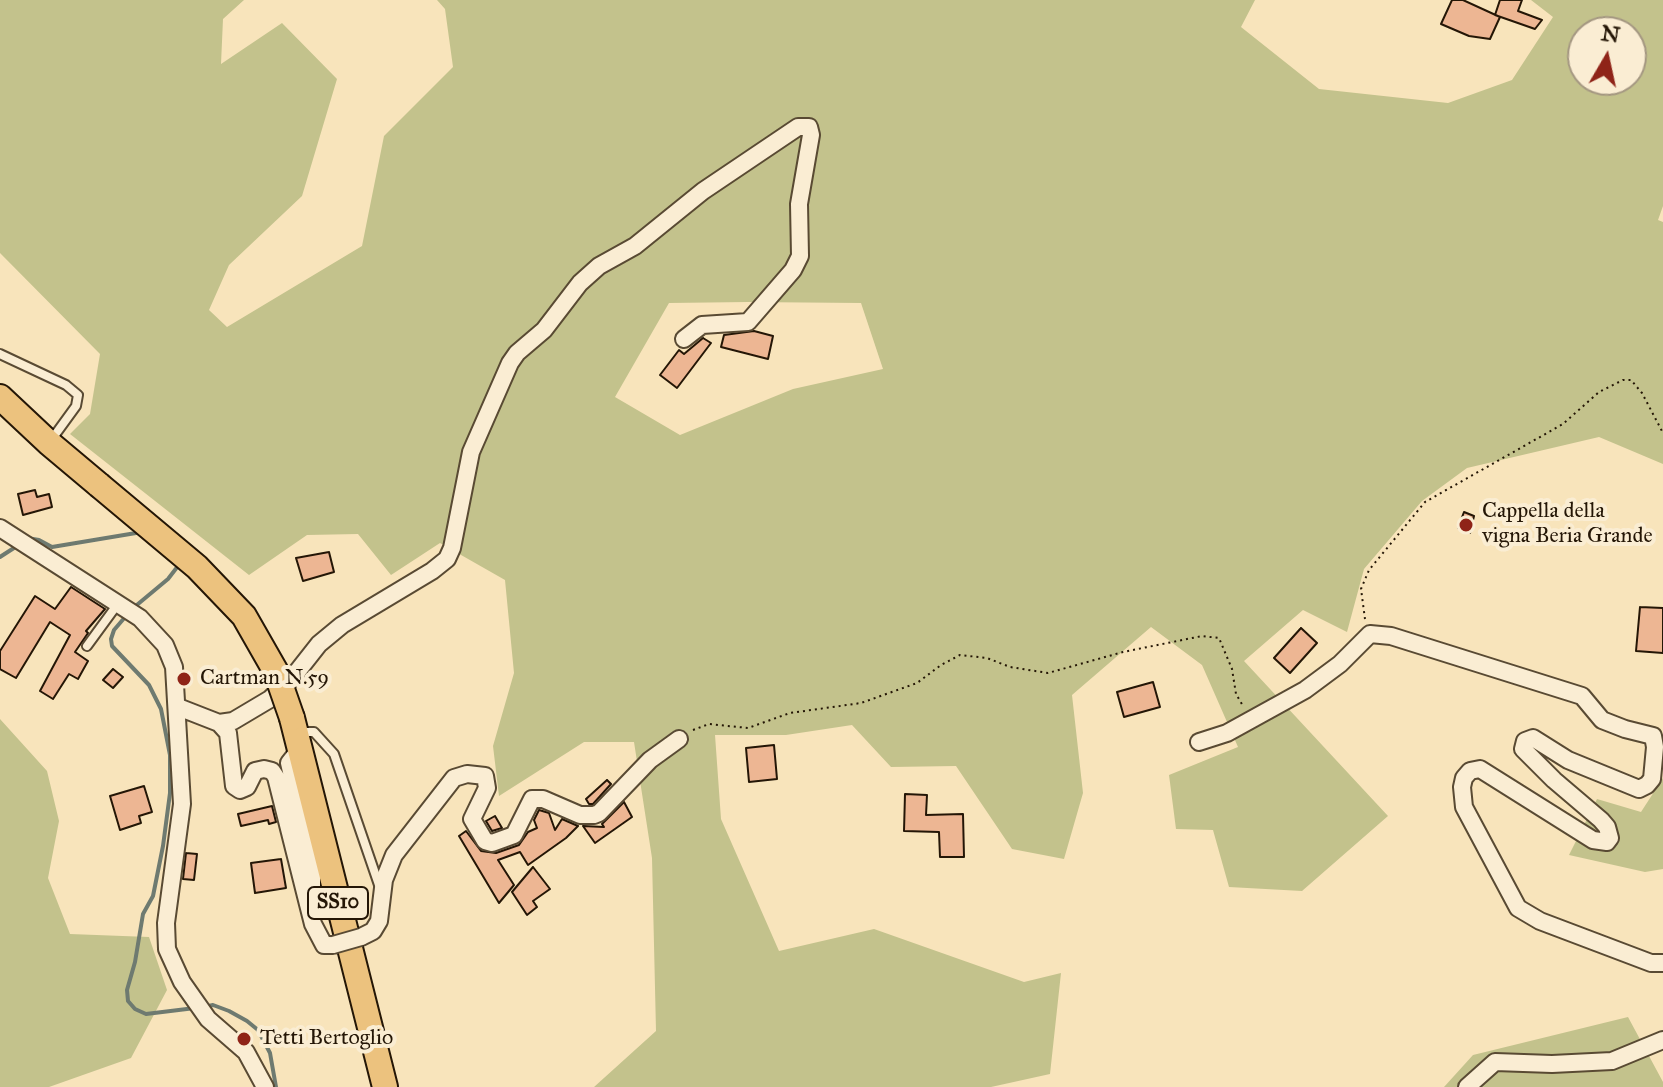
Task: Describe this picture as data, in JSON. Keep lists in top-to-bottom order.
{
  "streets": {
    "main road": ["SS10"]
  },
  "places": ["Cappella della vigna Beria Grande", "Cartman N.59", "Tetti Bertoglio"],
  "north": "top"
}
